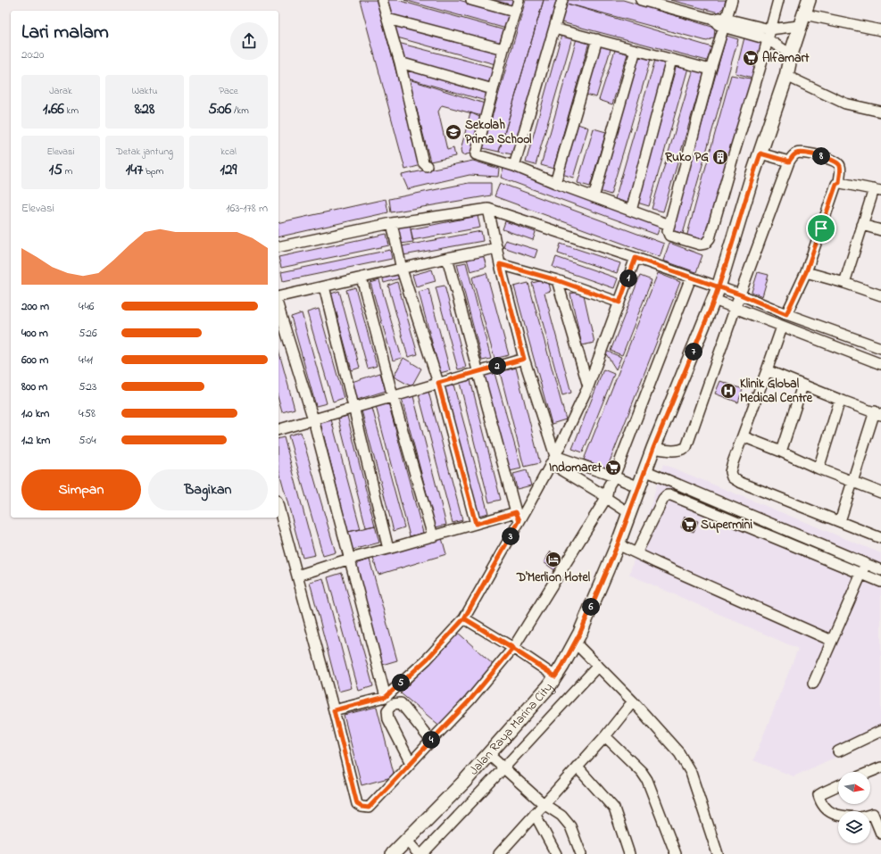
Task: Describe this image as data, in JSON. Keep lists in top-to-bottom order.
{
  "streets": {
    "main road": ["Jalan Raya Marina City"]
  },
  "places": {
    "supermarket": ["Alfamart", "Indomaret", "Supermini"],
    "school or university": ["Sekolah Prima School"],
    "building": ["Ruko PG"],
    "hospital": ["Klinik Global Medical Centre"],
    "hotel": ["D'Merlion Hotel"]
  },
  "north": "right",
  "page": {
    "heading": ["Lari malam", "20:20"],
    "stats": [
      ["Jarak", "1.66 km"],
      ["Waktu", "8:28"],
      ["Pace", "5:06 /km"],
      ["Elevasi", "15 m"],
      ["Detak jantung", "147 bpm"],
      ["kcal", "129"]
    ],
    "pins": [
      "8",
      "1",
      "7",
      "2",
      "3",
      "6",
      "5",
      "4"
    ],
    "chart": ["Elevasi", "163–178 m"],
    "list": [
      {
        "name": "200 m",
        "note": "4:46"
      },
      {
        "name": "400 m",
        "note": "5:26"
      },
      {
        "name": "600 m",
        "note": "4:41"
      },
      {
        "name": "800 m",
        "note": "5:23"
      },
      {
        "name": "1.0 km",
        "note": "4:58"
      },
      {
        "name": "1.2 km",
        "note": "5:04"
      }
    ],
    "buttons": ["Simpan", "Bagikan"]
  }
}
